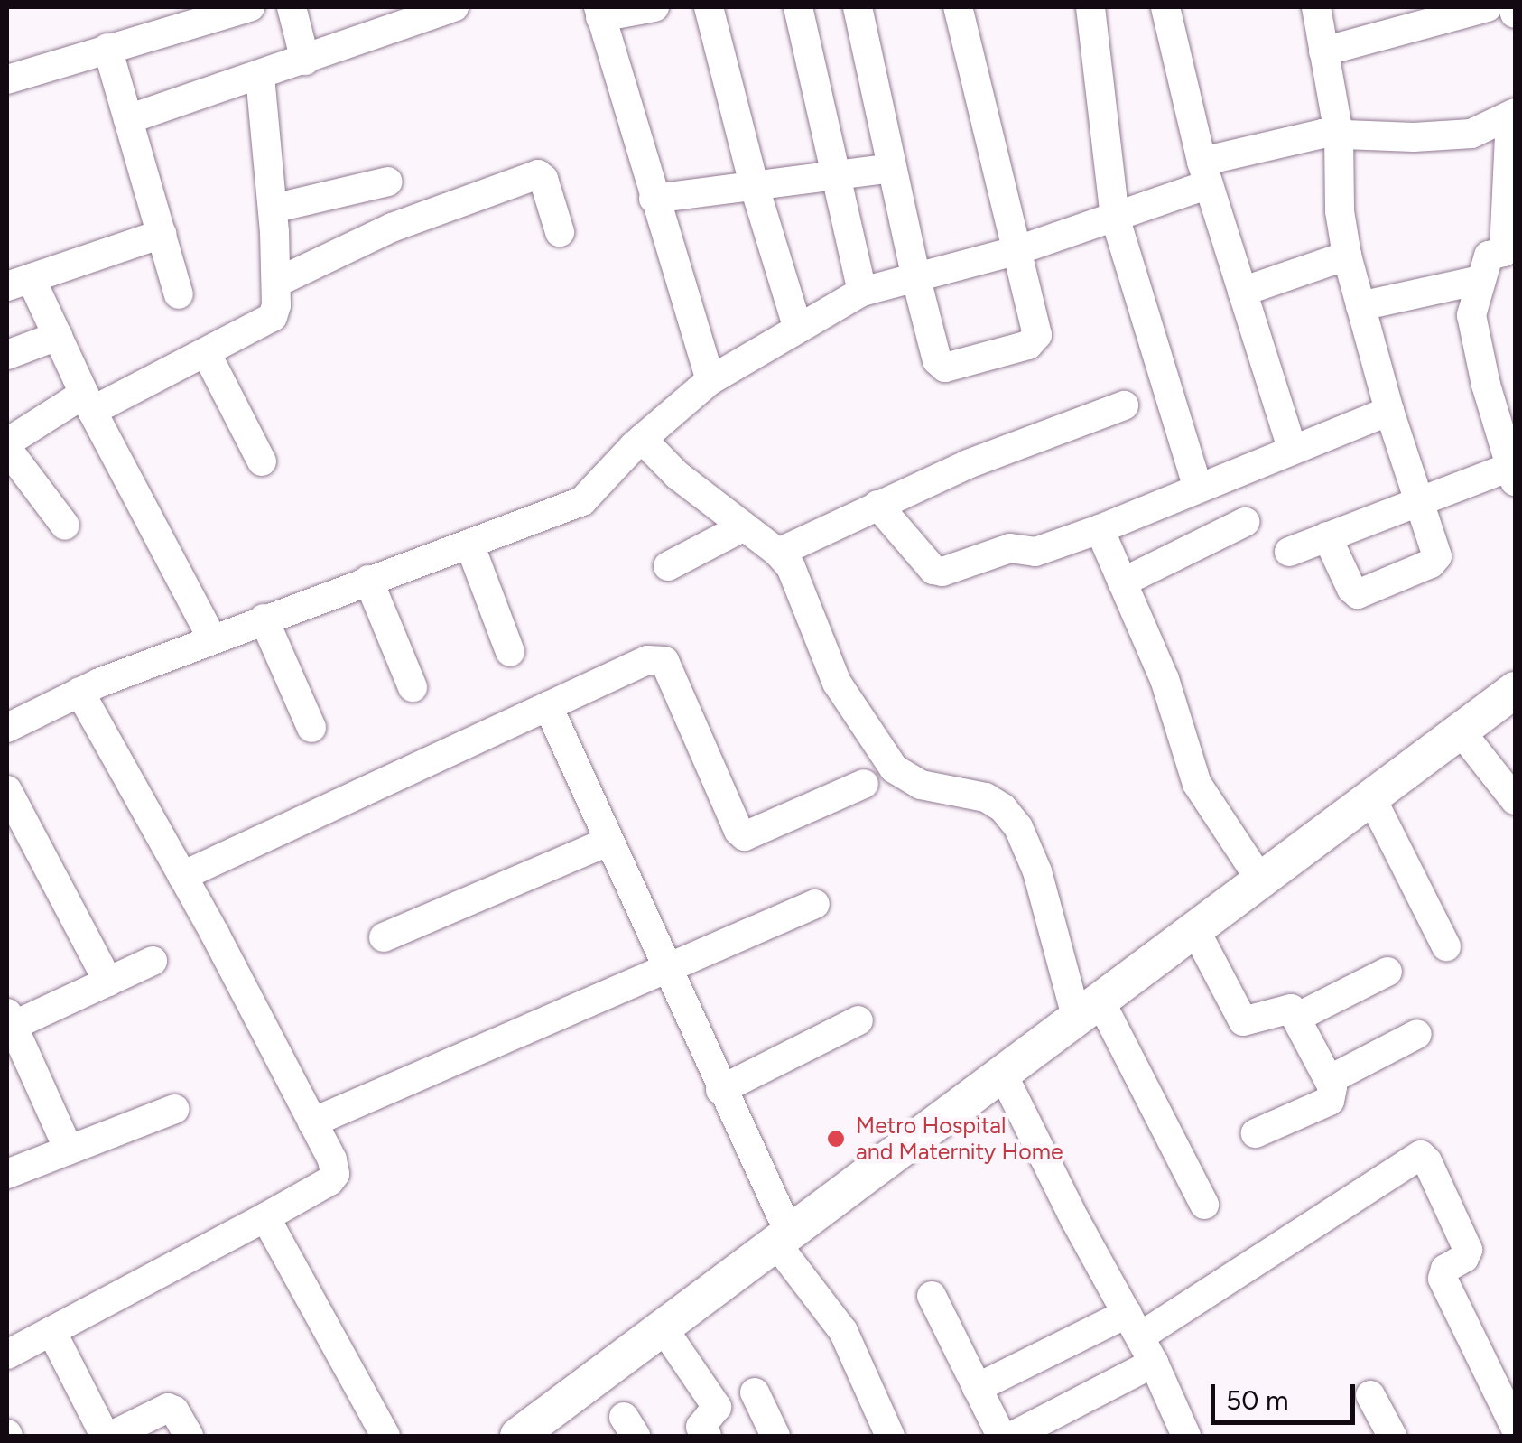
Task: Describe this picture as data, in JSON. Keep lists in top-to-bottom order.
{
  "places": ["Metro Hospital and Maternity Home"],
  "scale_bar": "50 m"
}
